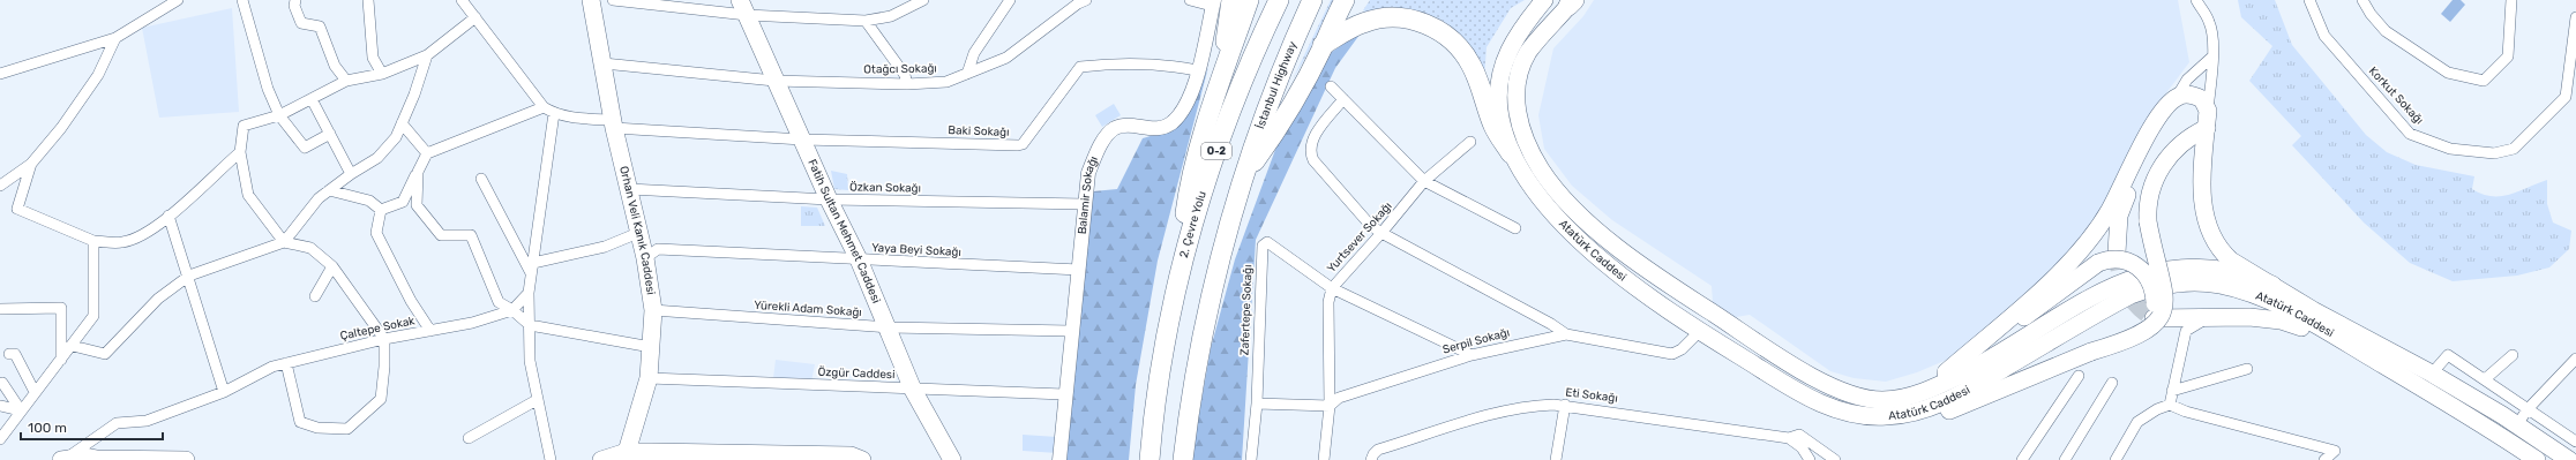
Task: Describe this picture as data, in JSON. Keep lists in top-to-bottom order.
{
  "streets": {
    "highway": ["İstanbul Highway", "O-2", "2. Çevre Yolu"],
    "main road": ["Orhan Veli Kanık Caddesi", "Fatih Sultan Mehmet Caddesi", "Atatürk Caddesi"],
    "street": [
      "Otağcı Sokağı",
      "Korkut Sokağı",
      "Baki Sokağı",
      "Özkan Sokağı",
      "Balamir Sokağı",
      "Yurtsever Sokağı",
      "Yaya Beyi Sokağı",
      "Yürekli Adam Sokağı",
      "Zafertepe Sokağı",
      "Çaltepe Sokak",
      "Serpil Sokağı",
      "Özgür Caddesi",
      "Eti Sokağı"
    ]
  },
  "crossings": [
    ["Otağcı Sokağı", "Orhan Veli Kanık Caddesi"],
    ["Otağcı Sokağı", "Fatih Sultan Mehmet Caddesi"],
    ["Baki Sokağı", "Balamir Sokağı"],
    ["Baki Sokağı", "Fatih Sultan Mehmet Caddesi"],
    ["Özkan Sokağı", "Balamir Sokağı"],
    ["Özkan Sokağı", "Orhan Veli Kanık Caddesi"],
    ["Özkan Sokağı", "Fatih Sultan Mehmet Caddesi"],
    ["Balamir Sokağı", "Yaya Beyi Sokağı"],
    ["Balamir Sokağı", "Yürekli Adam Sokağı"],
    ["Balamir Sokağı", "Özgür Caddesi"],
    ["Orhan Veli Kanık Caddesi", "Yaya Beyi Sokağı"],
    ["Orhan Veli Kanık Caddesi", "Yürekli Adam Sokağı"],
    ["Orhan Veli Kanık Caddesi", "Özgür Caddesi"],
    ["Fatih Sultan Mehmet Caddesi", "Yaya Beyi Sokağı"],
    ["Fatih Sultan Mehmet Caddesi", "Yürekli Adam Sokağı"],
    ["Fatih Sultan Mehmet Caddesi", "Özgür Caddesi"],
    ["Yurtsever Sokağı", "Zafertepe Sokağı"],
    ["Yurtsever Sokağı", "Serpil Sokağı"],
    ["Atatürk Caddesi", "Serpil Sokağı"]
  ],
  "scale_bar": "100 m"
}
